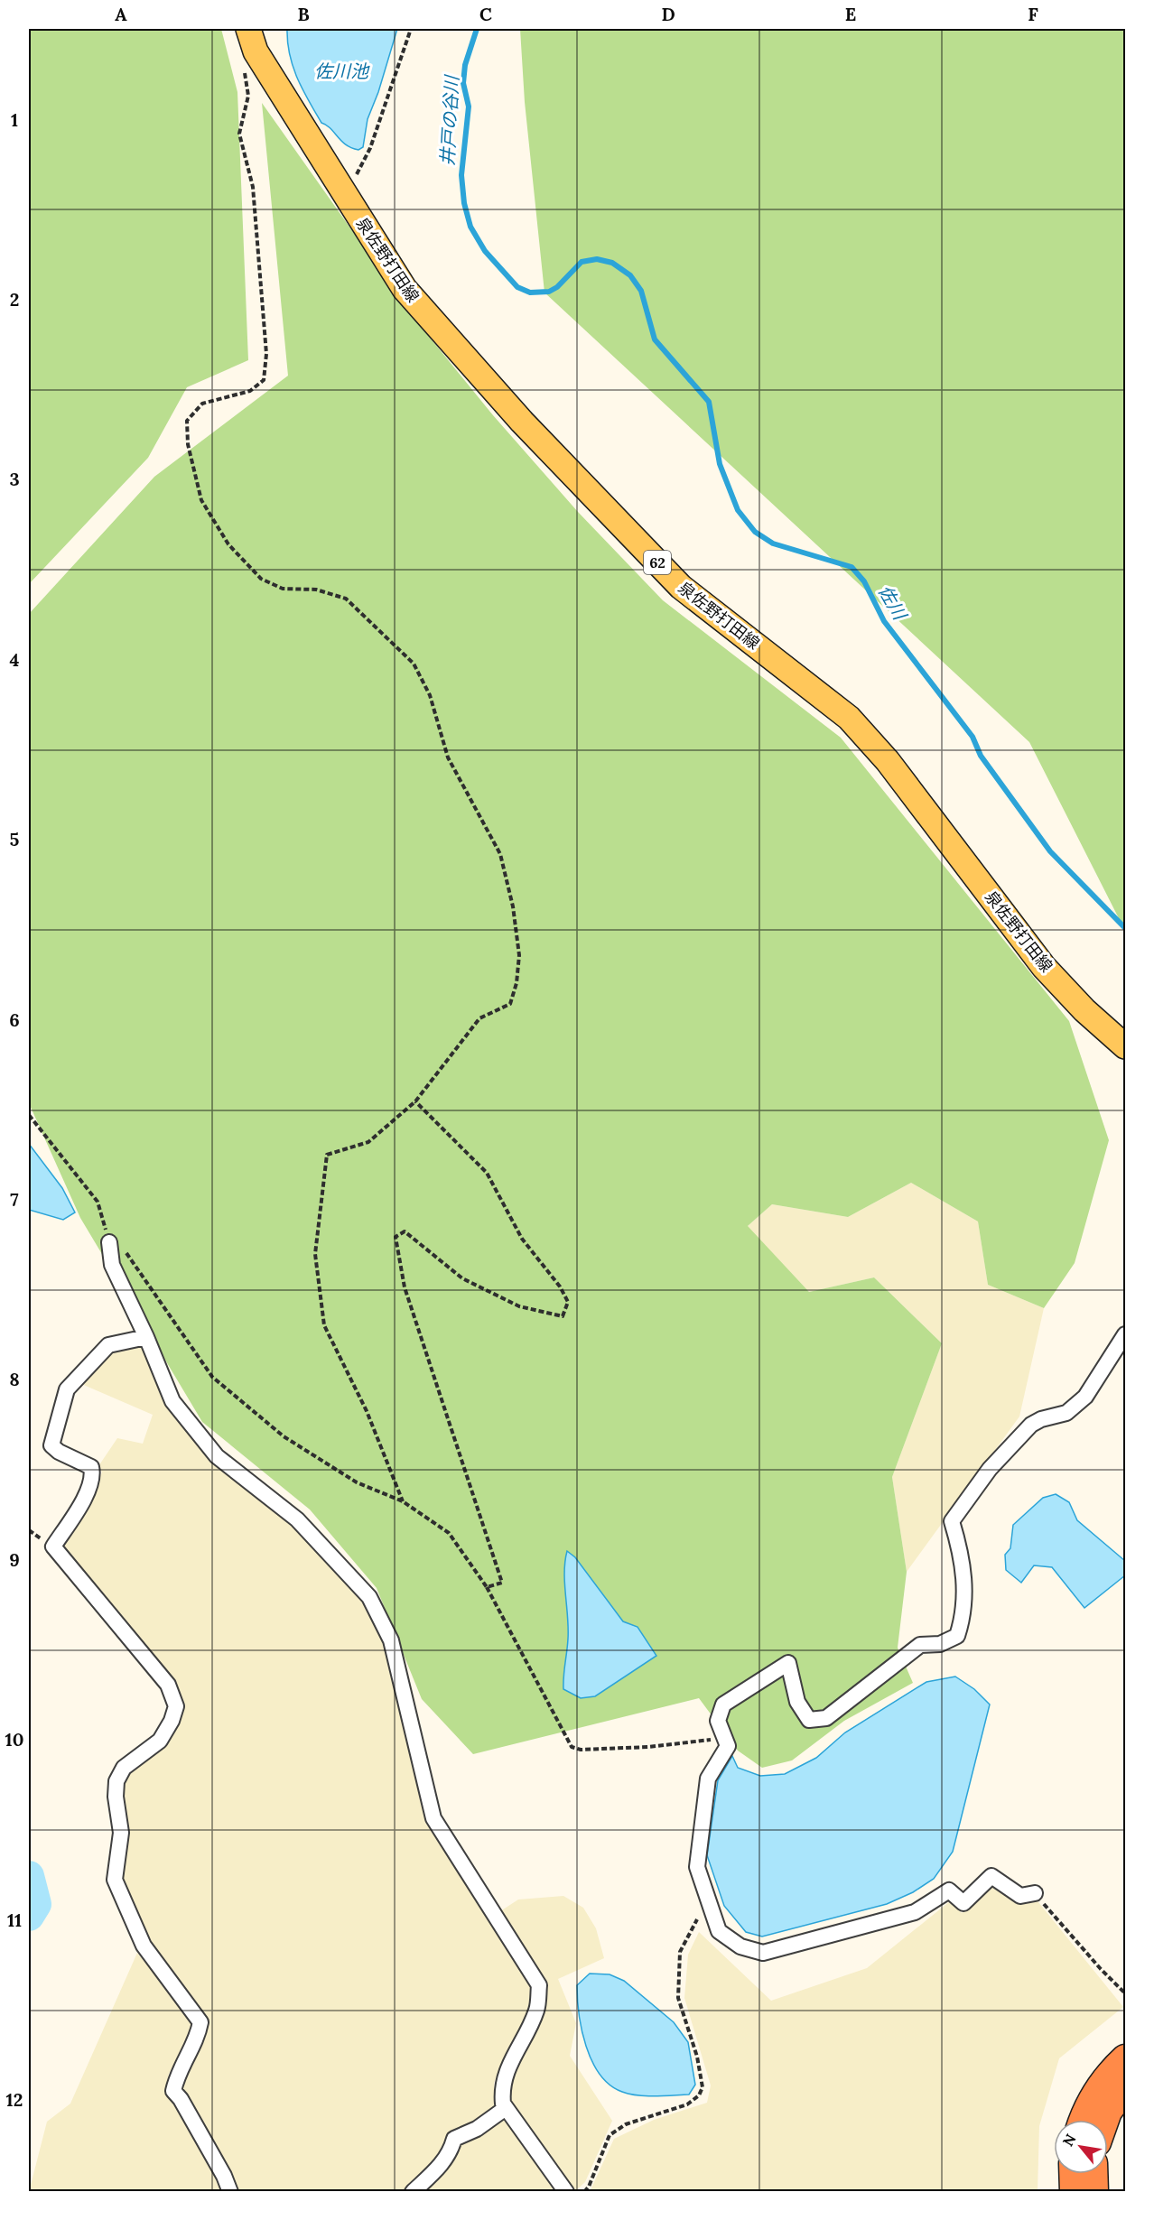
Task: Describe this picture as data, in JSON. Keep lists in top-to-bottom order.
{
  "streets": {
    "main road": ["泉佐野打田線", "62"]
  },
  "water": ["佐川池", "井戸の谷川", "佐川"],
  "north": "top left",
  "grid": {
    "columns": [
      "A",
      "B",
      "C",
      "D",
      "E",
      "F"
    ],
    "rows": [
      "1",
      "2",
      "3",
      "4",
      "5",
      "6",
      "7",
      "8",
      "9",
      "10",
      "11",
      "12"
    ]
  }
}
